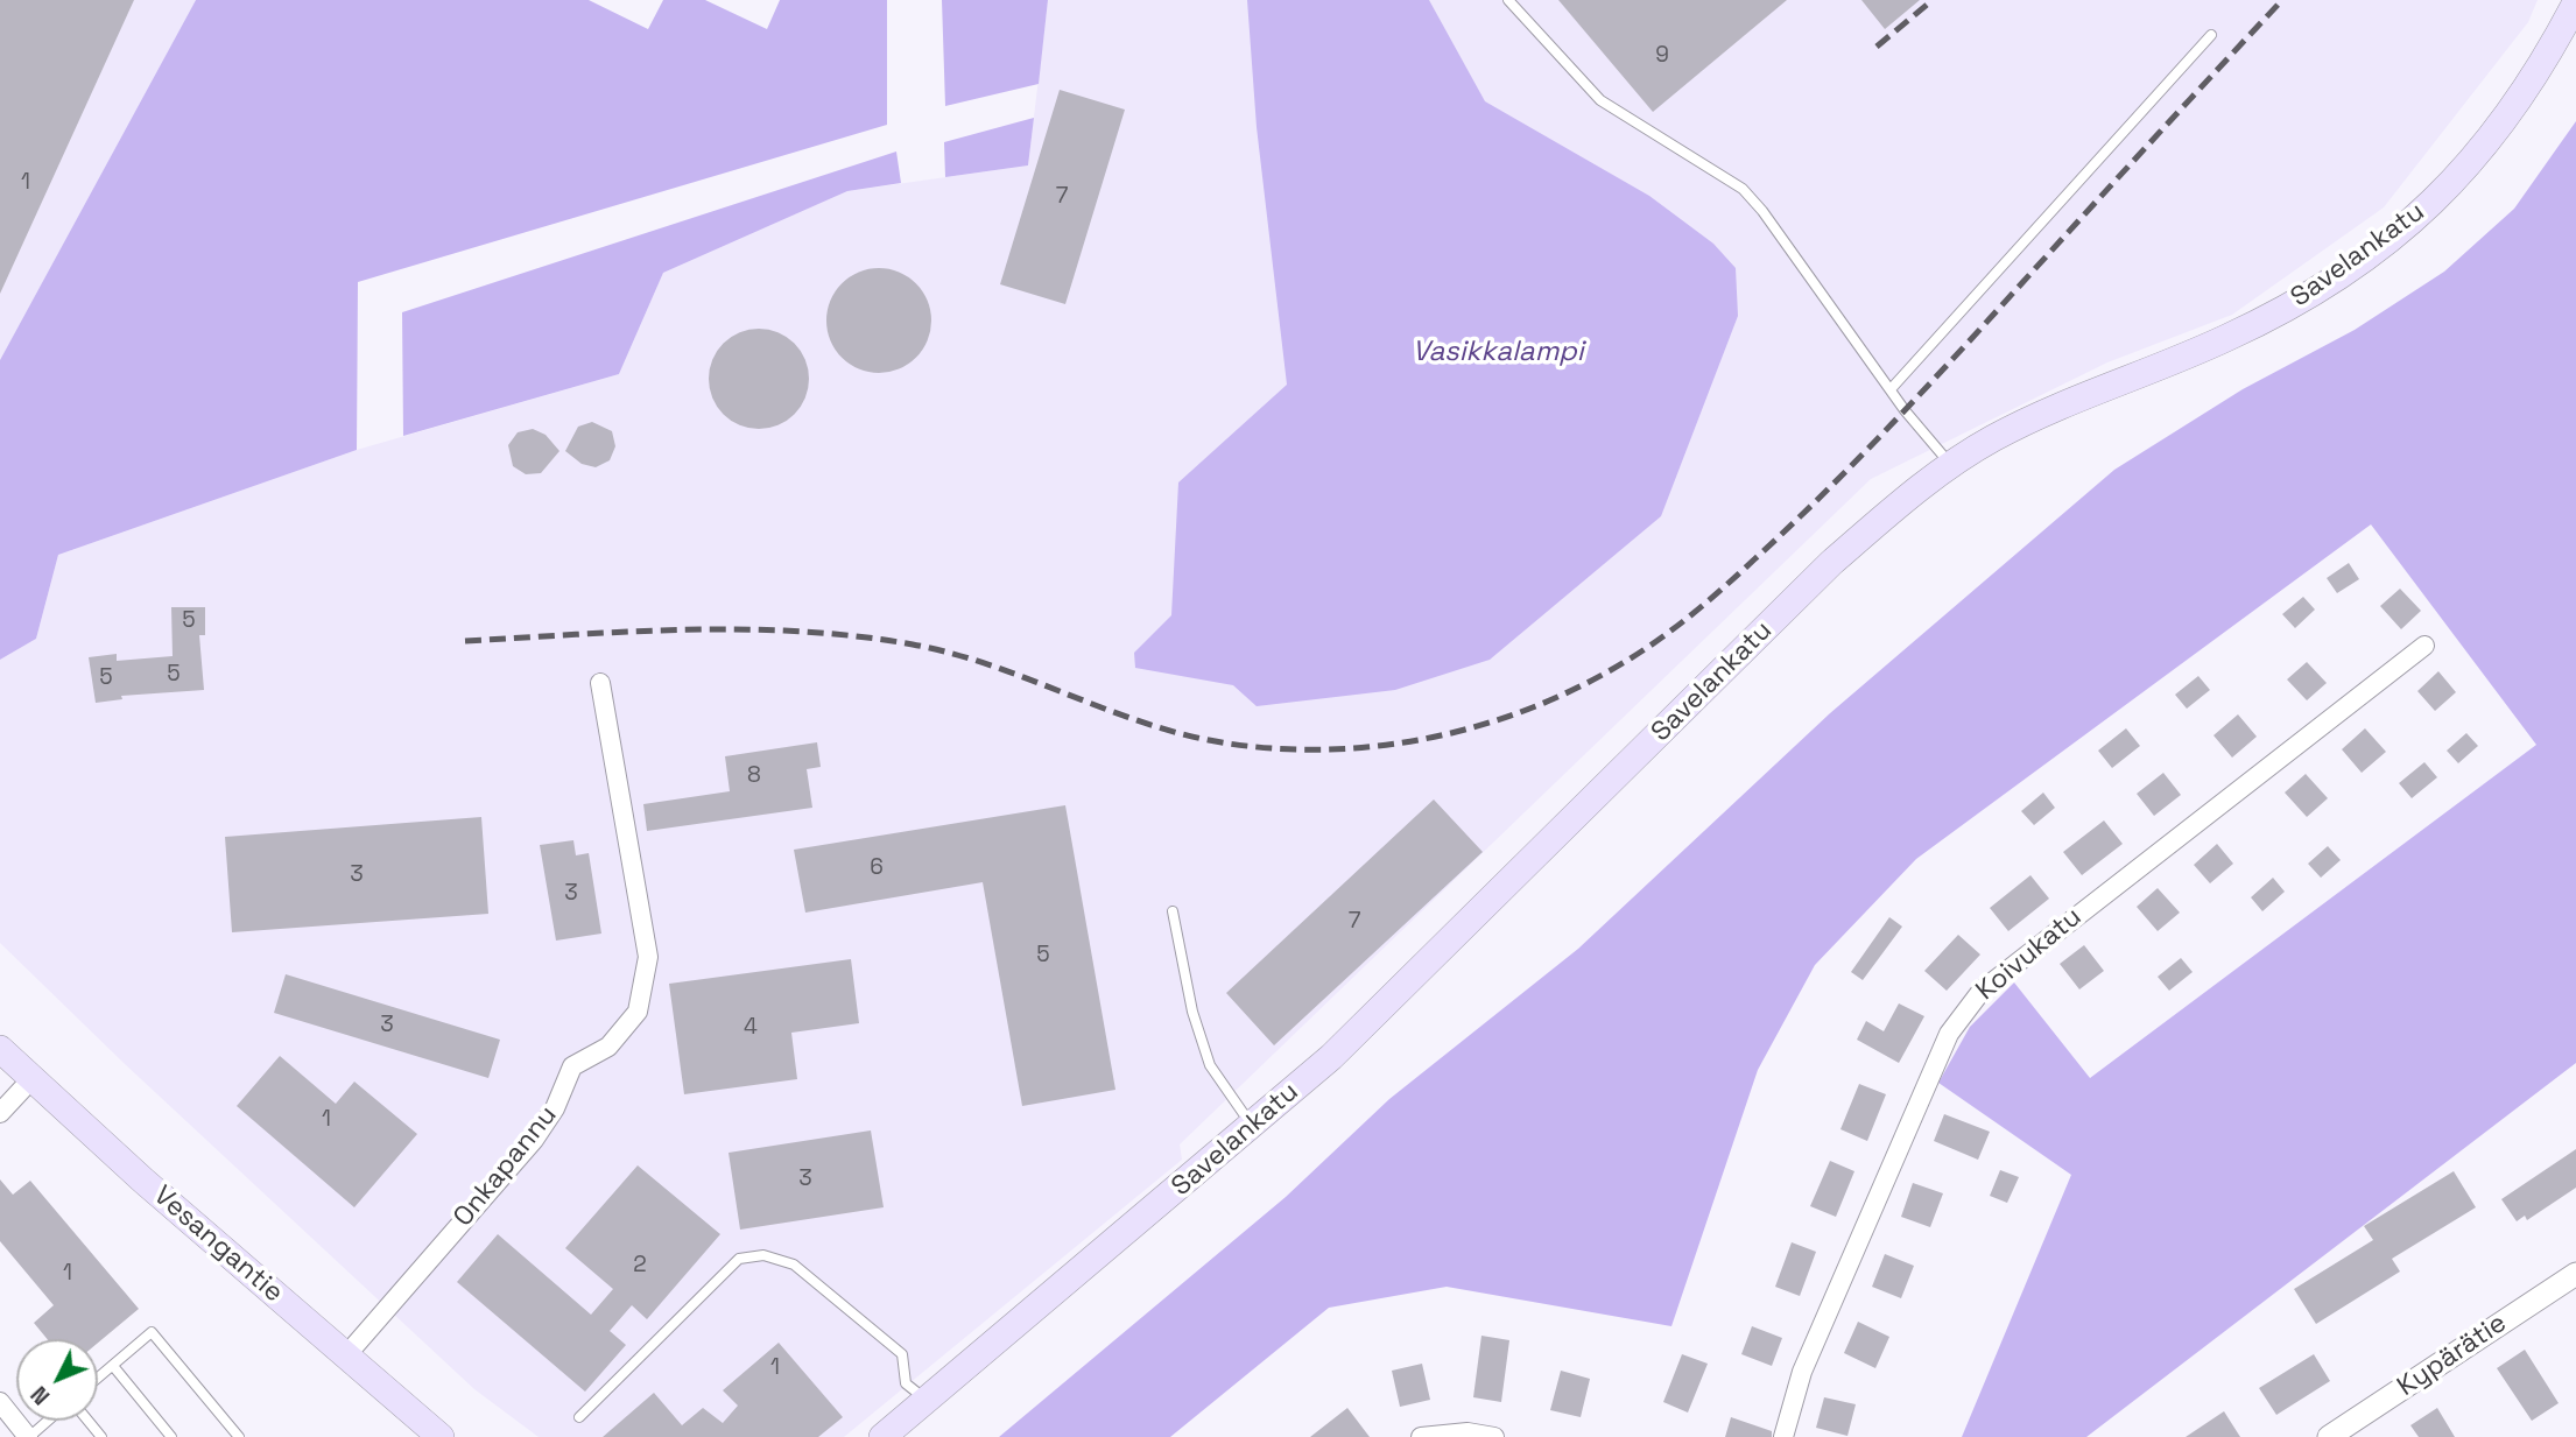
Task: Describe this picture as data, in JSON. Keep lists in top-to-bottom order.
{
  "streets": {
    "main road": ["Savelankatu", "Vesangantie"],
    "street": ["Koivukatu", "Onkapannu", "Kypärätie"]
  },
  "crossings": [
    ["Onkapannu", "Vesangantie"]
  ],
  "water": ["Vasikkalampi"],
  "house_numbers": [
    "9",
    "1",
    "7",
    "5",
    "5",
    "5",
    "8",
    "6",
    "3",
    "3",
    "7",
    "5",
    "3",
    "4",
    "1",
    "3",
    "2",
    "1",
    "1"
  ],
  "north": "bottom left"
}
